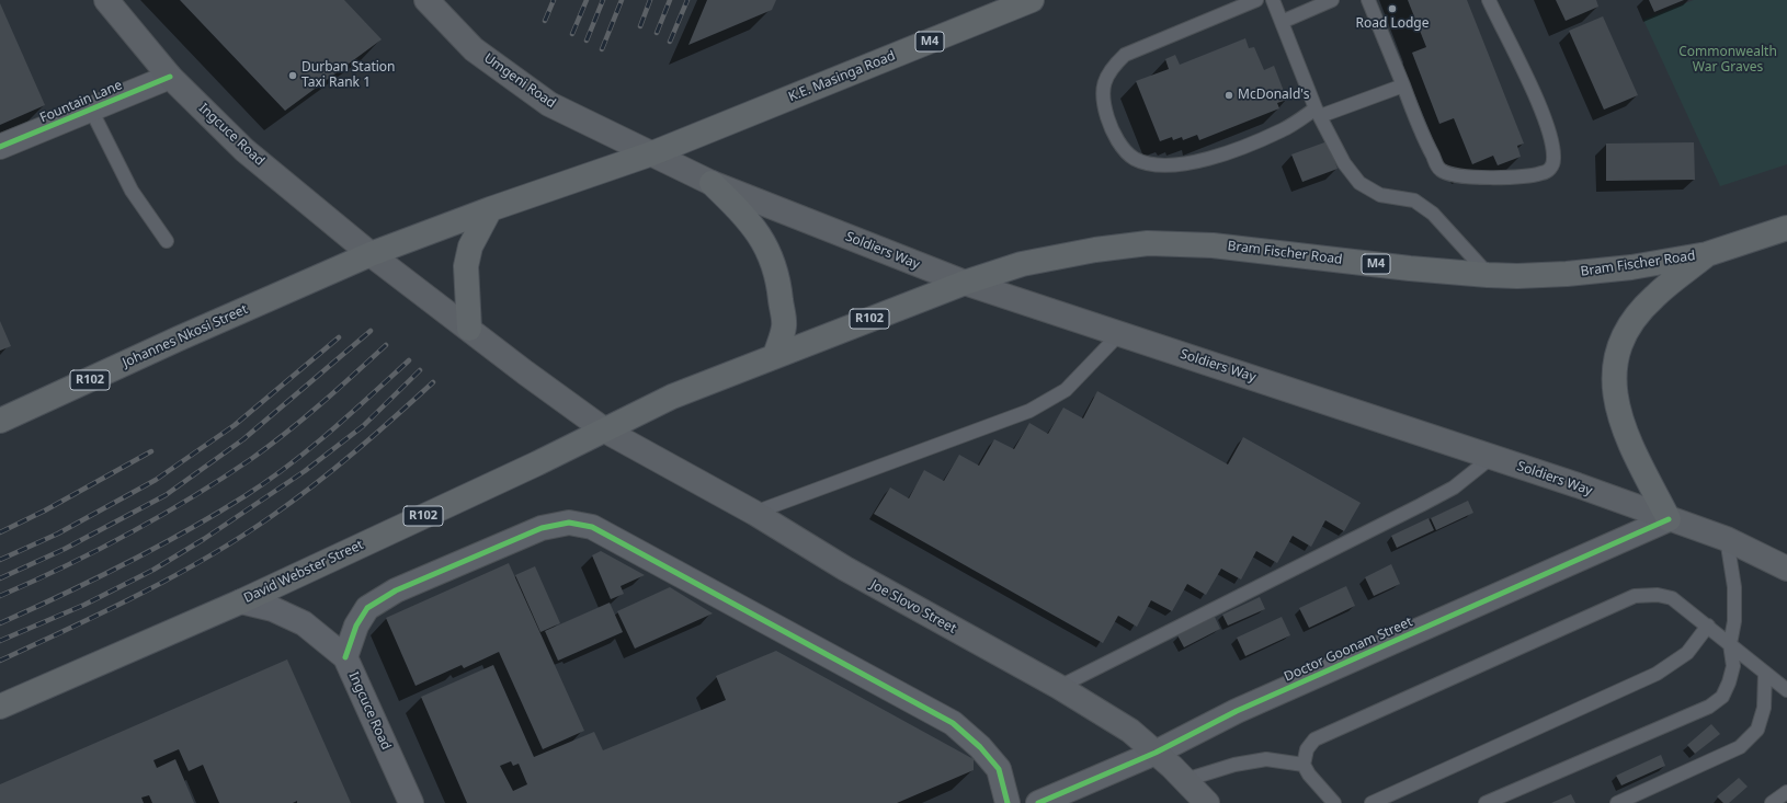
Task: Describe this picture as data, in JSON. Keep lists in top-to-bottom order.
{
  "streets": {
    "highway": [
      "M4",
      "K.E. Masinga Road",
      "Bram Fischer Road",
      "R102",
      "Johannes Nkosi Street",
      "David Webster Street"
    ],
    "main road": [
      "Umgeni Road",
      "Ingcuce Road",
      "Soldiers Way",
      "Joe Slovo Street"
    ],
    "street": ["Fountain Lane", "Doctor Goonam Street"]
  },
  "crossings": [
    ["K.E. Masinga Road", "Umgeni Road"],
    ["K.E. Masinga Road", "Soldiers Way"],
    ["K.E. Masinga Road", "R102"],
    ["Umgeni Road", "Soldiers Way"],
    ["Umgeni Road", "R102"],
    ["Fountain Lane", "Ingcuce Road"],
    ["Ingcuce Road", "R102"],
    ["Ingcuce Road", "Johannes Nkosi Street"],
    ["Ingcuce Road", "David Webster Street"],
    ["Ingcuce Road", "Joe Slovo Street"],
    ["Soldiers Way", "Bram Fischer Road"],
    ["Soldiers Way", "R102"],
    ["Soldiers Way", "Doctor Goonam Street"],
    ["Bram Fischer Road", "R102"],
    ["R102", "Johannes Nkosi Street"],
    ["R102", "David Webster Street"],
    ["R102", "Joe Slovo Street"],
    ["David Webster Street", "Joe Slovo Street"],
    ["Joe Slovo Street", "Doctor Goonam Street"]
  ],
  "parks": ["Commonwealth War Graves"],
  "places": ["Road Lodge", "Durban Station Taxi Rank 1", "McDonald's"]
}
